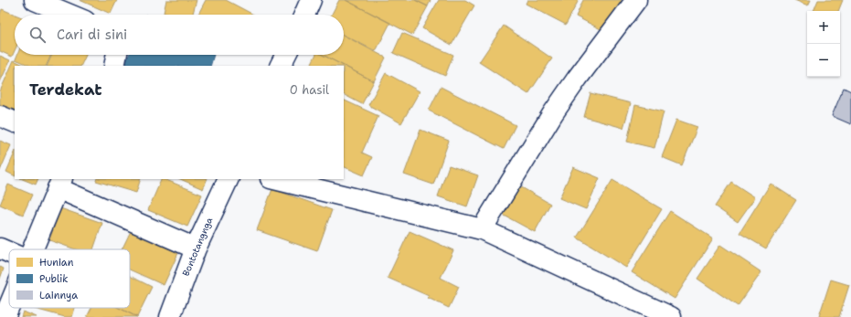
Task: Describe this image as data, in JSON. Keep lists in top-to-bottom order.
{
  "streets": {
    "street": ["Bontotangnga"]
  },
  "legend": ["Hunian", "Publik", "Lainnya"],
  "page": {
    "map_buttons": ["+", "−"],
    "search": "Cari di sini",
    "heading": ["Terdekat", "0 hasil"]
  }
}
